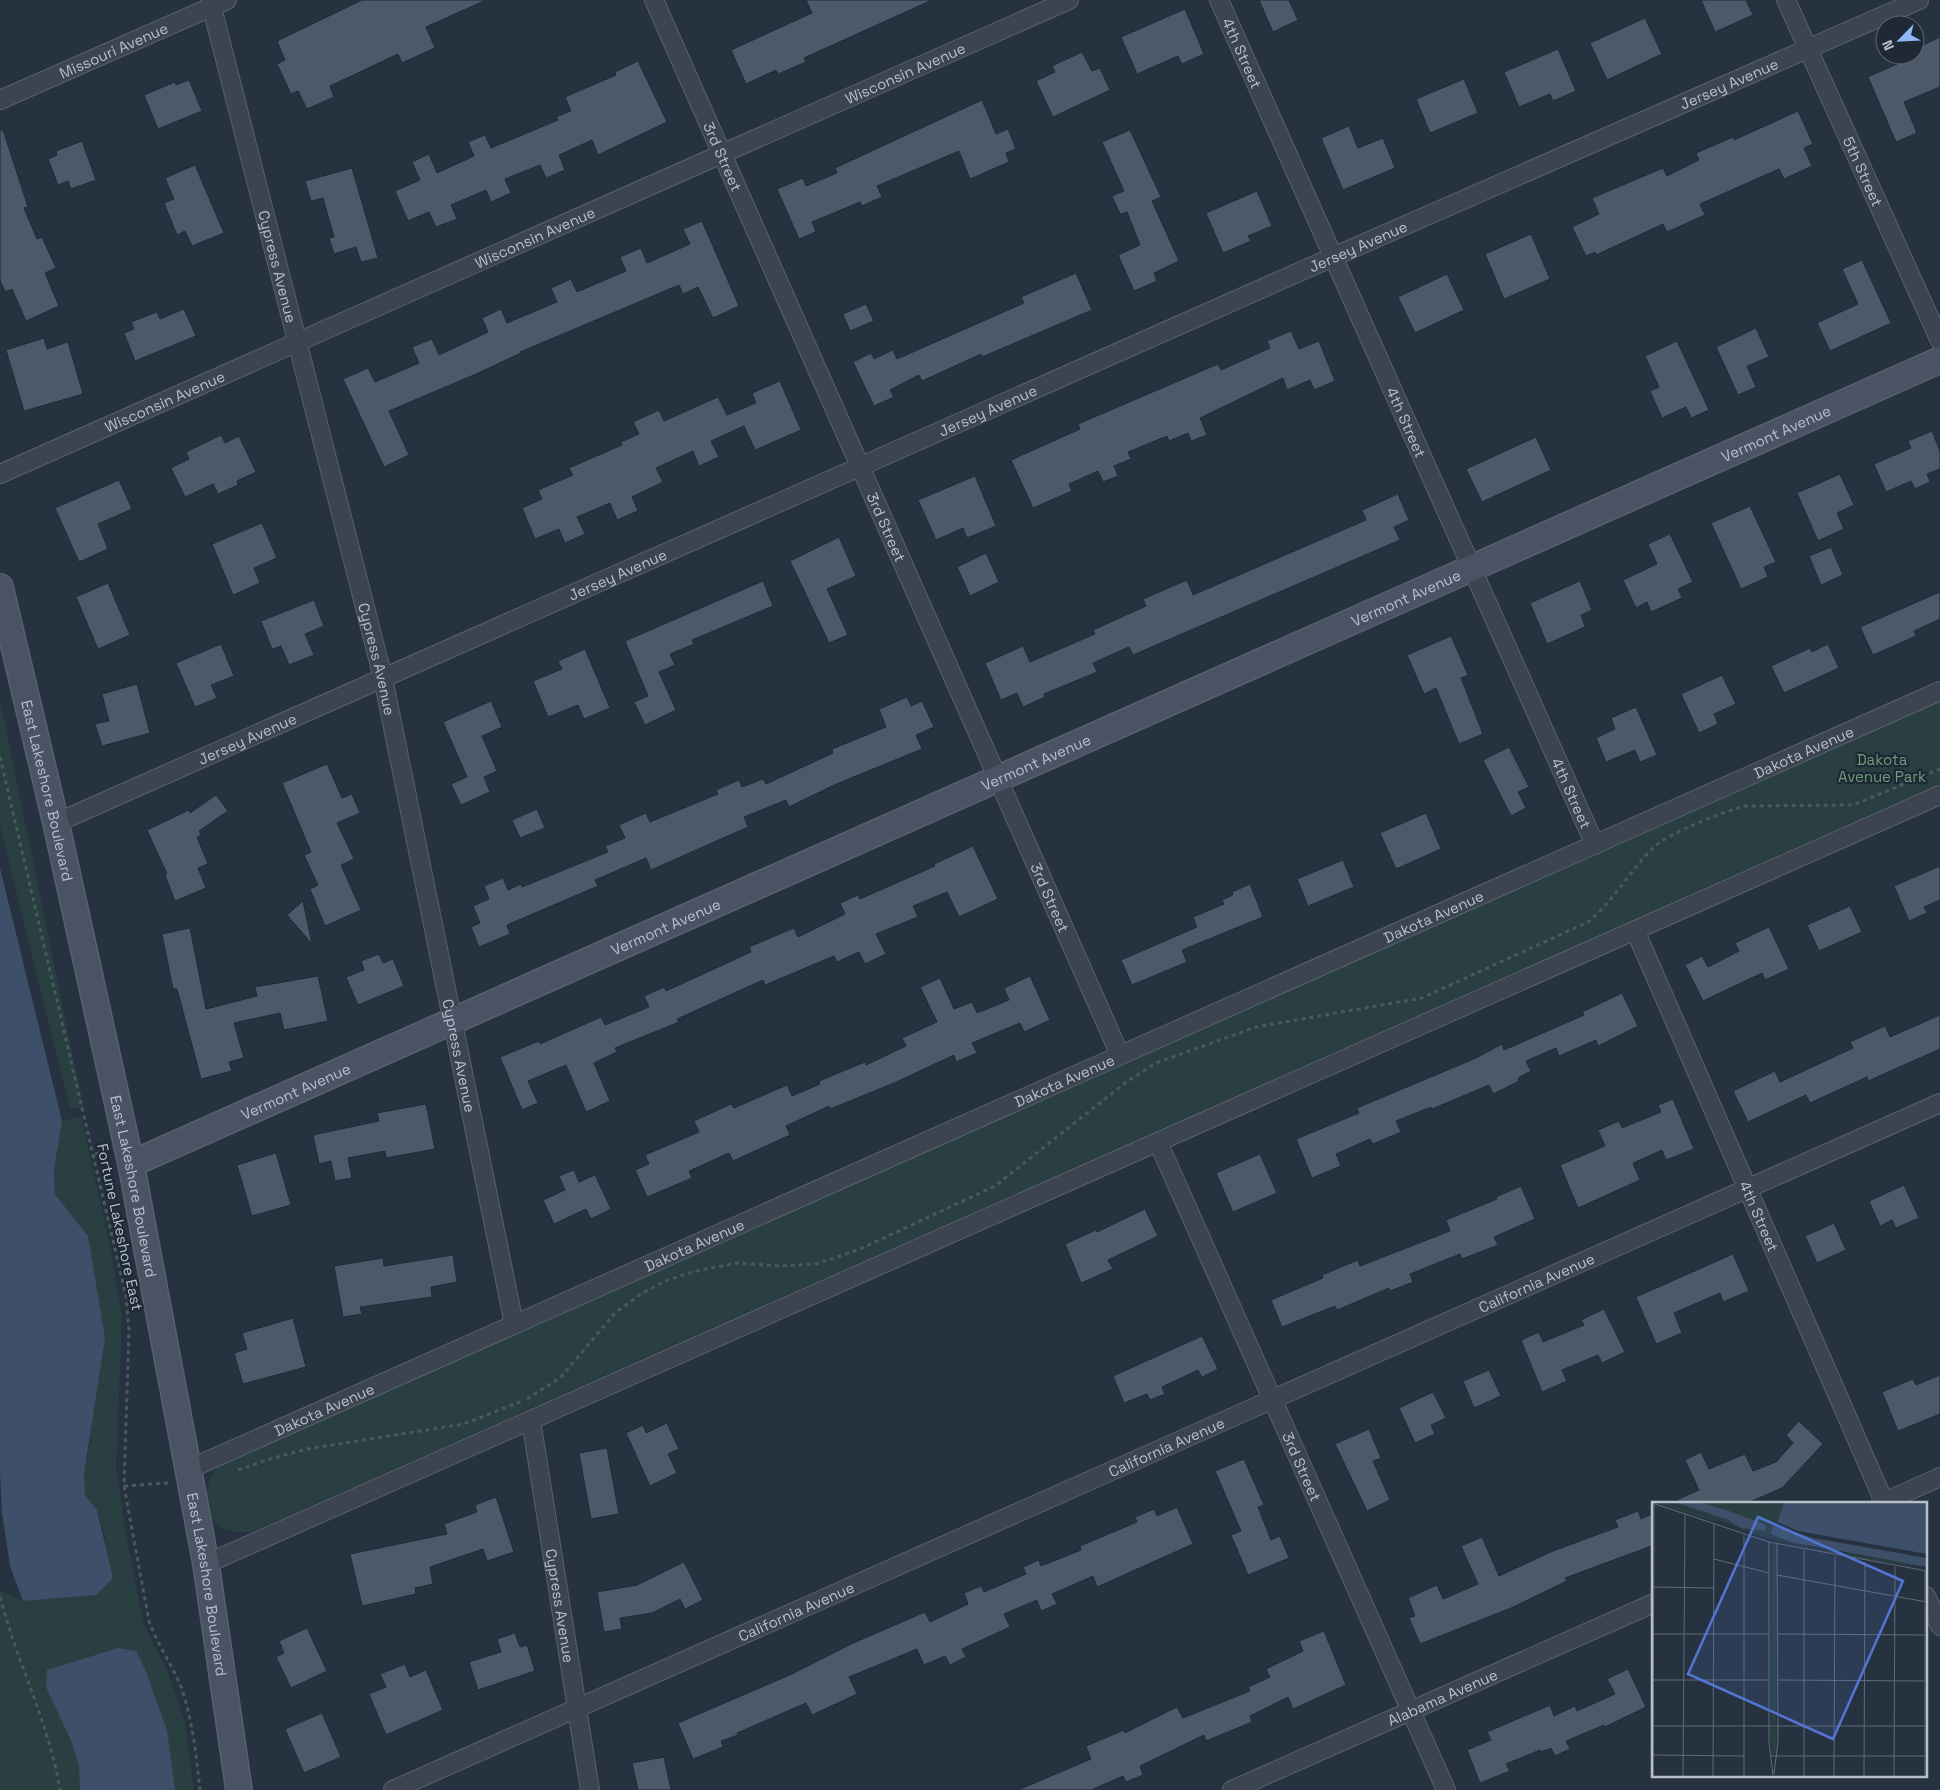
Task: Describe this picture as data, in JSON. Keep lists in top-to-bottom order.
{
  "streets": {
    "street": [
      "Missouri Avenue",
      "4th Street",
      "Wisconsin Avenue",
      "Jersey Avenue",
      "3rd Street",
      "5th Street",
      "Cypress Avenue",
      "Vermont Avenue",
      "Dakota Avenue",
      "East Lakeshore Boulevard",
      "California Avenue",
      "Alabama Avenue"
    ],
    "path": ["Fortune Lakeshore East"]
  },
  "crossings": [
    ["Missouri Avenue", "Cypress Avenue"],
    ["4th Street", "Jersey Avenue"],
    ["4th Street", "Vermont Avenue"],
    ["4th Street", "Dakota Avenue"],
    ["4th Street", "California Avenue"],
    ["Wisconsin Avenue", "3rd Street"],
    ["Wisconsin Avenue", "Cypress Avenue"],
    ["Jersey Avenue", "3rd Street"],
    ["Jersey Avenue", "5th Street"],
    ["Jersey Avenue", "Cypress Avenue"],
    ["Jersey Avenue", "East Lakeshore Boulevard"],
    ["3rd Street", "Vermont Avenue"],
    ["3rd Street", "Dakota Avenue"],
    ["3rd Street", "California Avenue"],
    ["3rd Street", "Alabama Avenue"],
    ["Cypress Avenue", "Vermont Avenue"],
    ["Cypress Avenue", "Dakota Avenue"],
    ["Cypress Avenue", "California Avenue"],
    ["Vermont Avenue", "East Lakeshore Boulevard"],
    ["Dakota Avenue", "East Lakeshore Boulevard"]
  ],
  "parks": ["Dakota Avenue Park"],
  "north": "bottom left"
}
